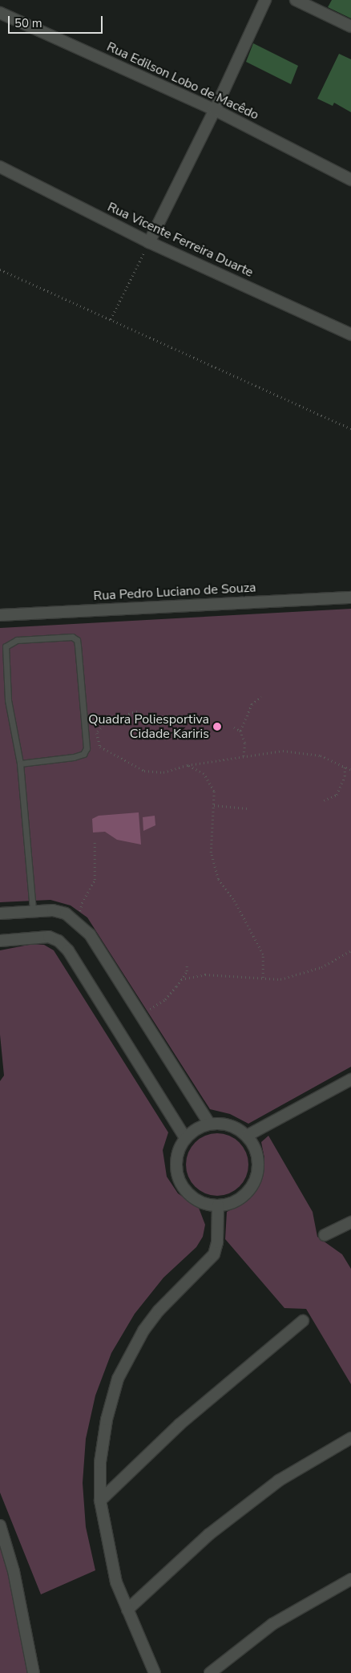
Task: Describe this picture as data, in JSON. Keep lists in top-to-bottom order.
{
  "streets": {
    "street": ["Rua Edilson Lobo de Macêdo", "Rua Vicente Ferreira Duarte", "Rua Pedro Luciano de Souza"]
  },
  "places": ["Quadra Poliesportiva Cidade Kariris"],
  "scale_bar": "50 m"
}
